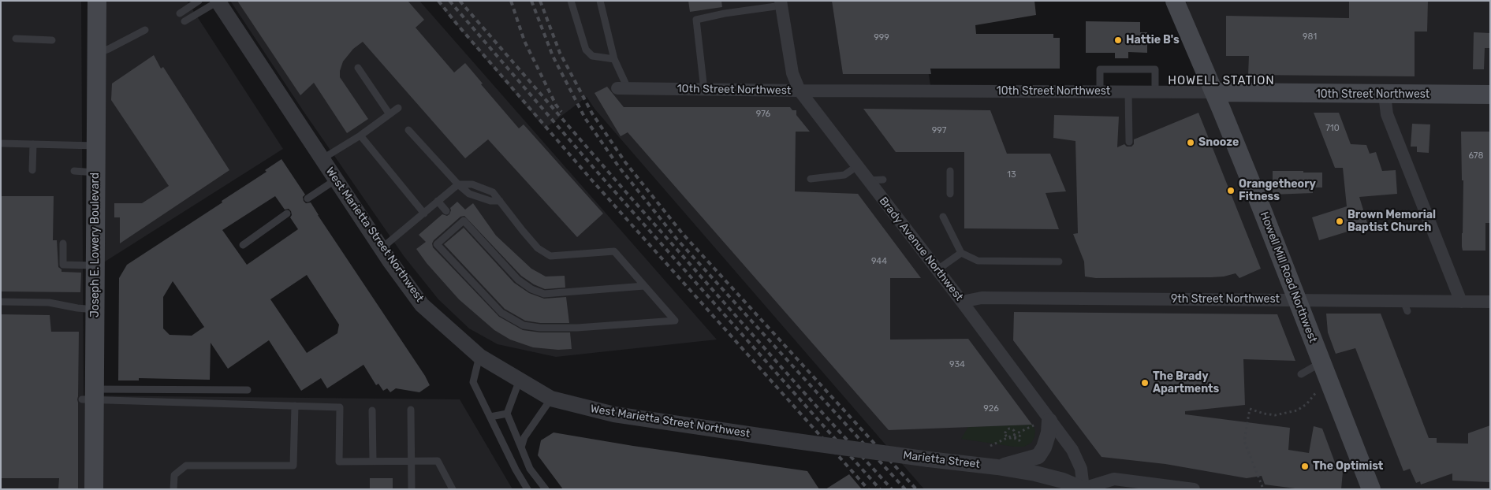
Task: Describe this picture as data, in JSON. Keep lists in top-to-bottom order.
{
  "streets": {
    "main road": ["10th Street Northwest", "Joseph E. Lowery Boulevard", "Howell Mill Road Northwest"],
    "street": [
      "West Marietta Street Northwest",
      "Brady Avenue Northwest",
      "9th Street Northwest",
      "Marietta Street"
    ]
  },
  "crossings": [
    ["10th Street Northwest", "Brady Avenue Northwest"],
    ["10th Street Northwest", "Howell Mill Road Northwest"],
    ["West Marietta Street Northwest", "Marietta Street"],
    ["Brady Avenue Northwest", "9th Street Northwest"],
    ["Brady Avenue Northwest", "Marietta Street"],
    ["Howell Mill Road Northwest", "9th Street Northwest"]
  ],
  "districts": ["HOWELL STATION"],
  "places": [
    "Hattie B's",
    "Snooze",
    "Orangetheory Fitness",
    "Brown Memorial Baptist Church",
    "The Brady Apartments",
    "The Optimist"
  ],
  "house_numbers": [
    "981",
    "999",
    "976",
    "710",
    "997",
    "678",
    "13",
    "944",
    "934",
    "926"
  ]
}
